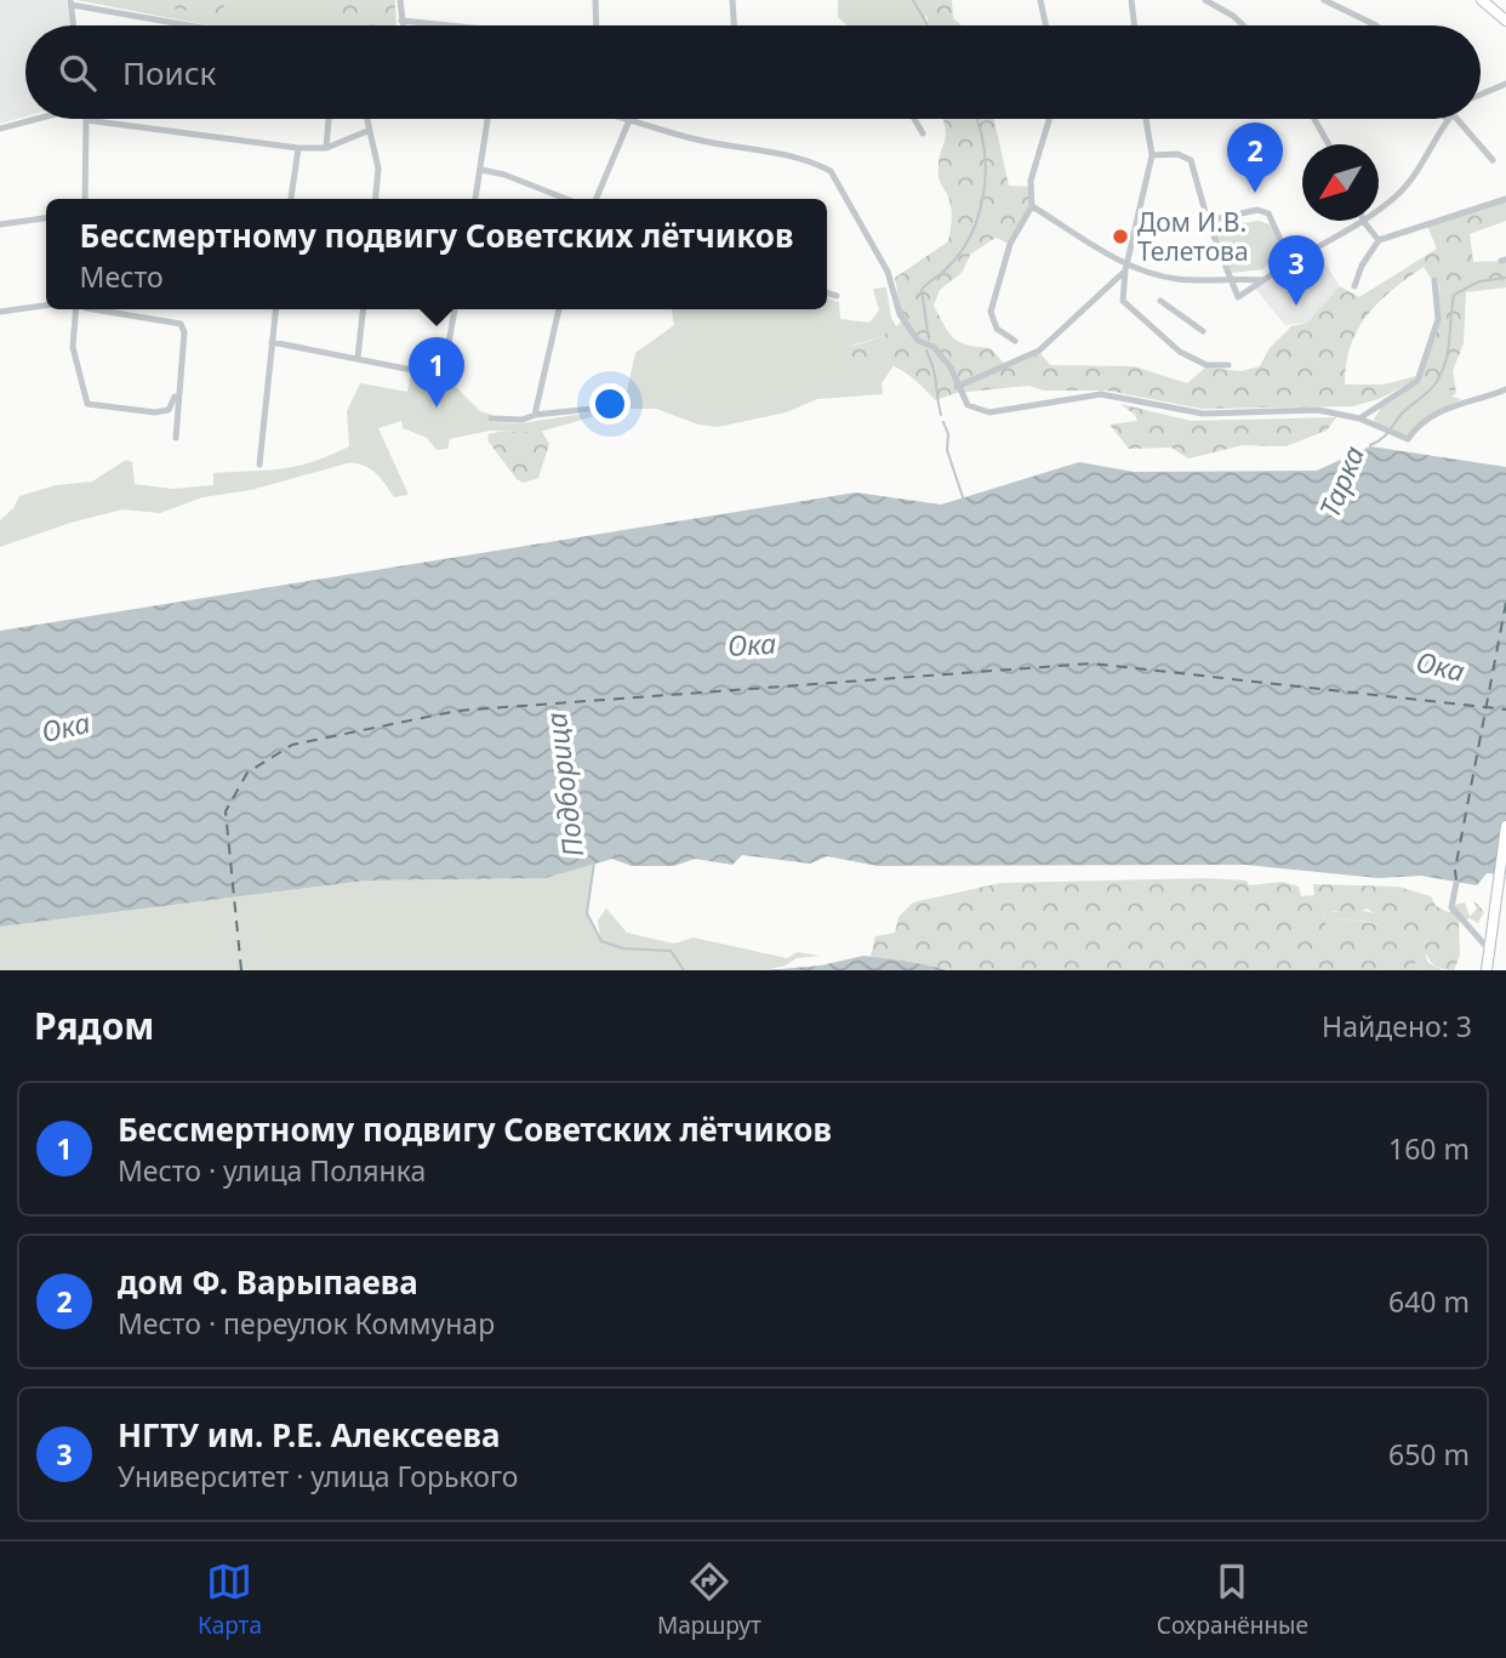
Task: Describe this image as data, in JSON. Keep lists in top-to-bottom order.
{
  "water": ["Тарка", "Ока", "Подборица"],
  "places": ["Дом И.В. Телетова"],
  "north": "bottom left",
  "page": {
    "search": "Поиск",
    "pins": ["2", "3", "1"],
    "popup": ["Бессмертному подвигу Советских лётчиков", "Место"],
    "heading": ["Рядом", "Найдено: 3"],
    "list": [
      {
        "mark": "1",
        "name": "Бессмертному подвигу Советских лётчиков",
        "note": "Место · улица Полянка",
        "value": "160 m"
      },
      {
        "mark": "2",
        "name": "дом Ф. Варыпаева",
        "note": "Место · переулок Коммунар",
        "value": "640 m"
      },
      {
        "mark": "3",
        "name": "НГТУ им. Р.Е. Алексеева",
        "note": "Университет · улица Горького",
        "value": "650 m"
      }
    ],
    "nav": ["Карта", "Маршрут", "Сохранённые"]
  }
}
